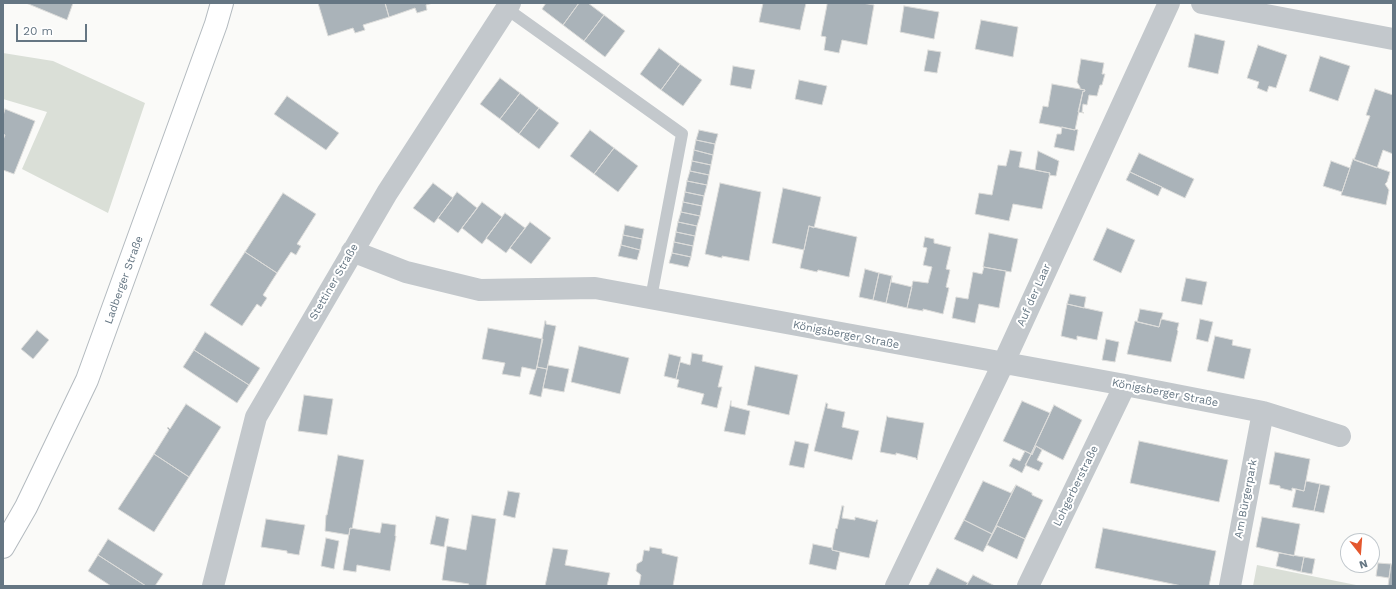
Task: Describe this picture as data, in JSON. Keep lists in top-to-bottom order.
{
  "streets": {
    "main road": ["Ladberger Straße"],
    "street": [
      "Stettiner Straße",
      "Auf der Laar",
      "Königsberger Straße",
      "Lohgerberstraße",
      "Am Bürgerpark"
    ]
  },
  "crossings": [
    ["Stettiner Straße", "Königsberger Straße"],
    ["Auf der Laar", "Königsberger Straße"],
    ["Königsberger Straße", "Lohgerberstraße"],
    ["Königsberger Straße", "Am Bürgerpark"]
  ],
  "scale_bar": "20 m",
  "north": "bottom"
}
